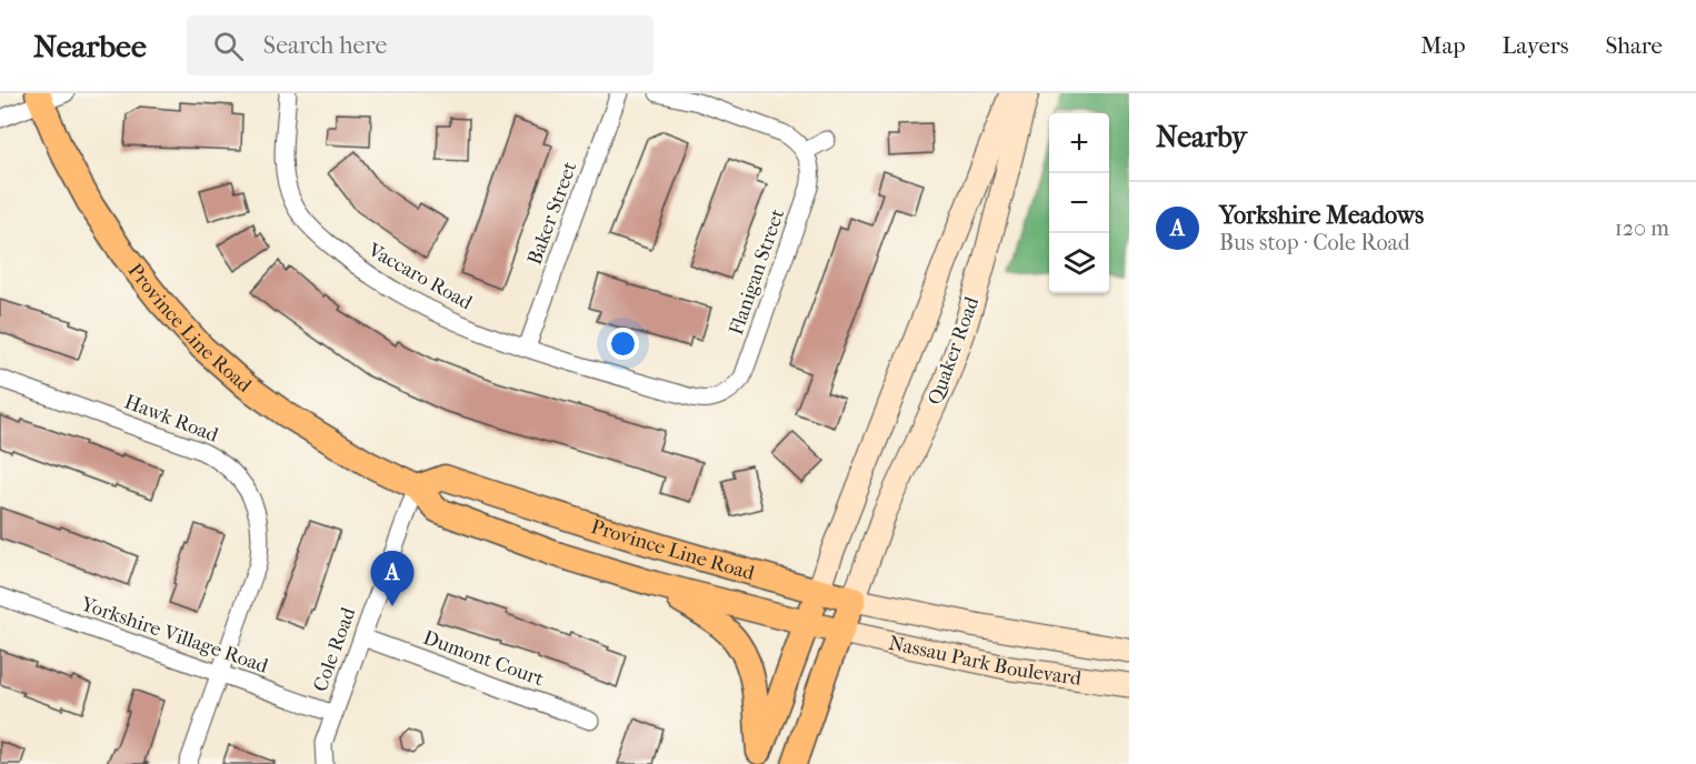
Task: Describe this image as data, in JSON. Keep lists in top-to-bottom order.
{
  "streets": {
    "main road": ["Province Line Road"],
    "street": [
      "Baker Street",
      "Flanigan Street",
      "Vaccaro Road",
      "Quaker Road",
      "Hawk Road",
      "Yorkshire Village Road",
      "Cole Road",
      "Dumont Court",
      "Nassau Park Boulevard"
    ]
  },
  "crossings": [
    ["Baker Street", "Vaccaro Road"],
    ["Flanigan Street", "Vaccaro Road"],
    ["Province Line Road", "Quaker Road"],
    ["Province Line Road", "Cole Road"],
    ["Province Line Road", "Nassau Park Boulevard"],
    ["Quaker Road", "Nassau Park Boulevard"],
    ["Hawk Road", "Yorkshire Village Road"],
    ["Yorkshire Village Road", "Cole Road"],
    ["Cole Road", "Dumont Court"]
  ],
  "page": {
    "header": "Nearbee",
    "search": "Search here",
    "nav": ["Map", "Layers", "Share"],
    "heading": "Nearby",
    "map_buttons": ["+", "−"],
    "list": [
      {
        "mark": "A",
        "name": "Yorkshire Meadows",
        "note": "Bus stop · Cole Road",
        "value": "120 m"
      }
    ],
    "pins": "A"
  }
}
